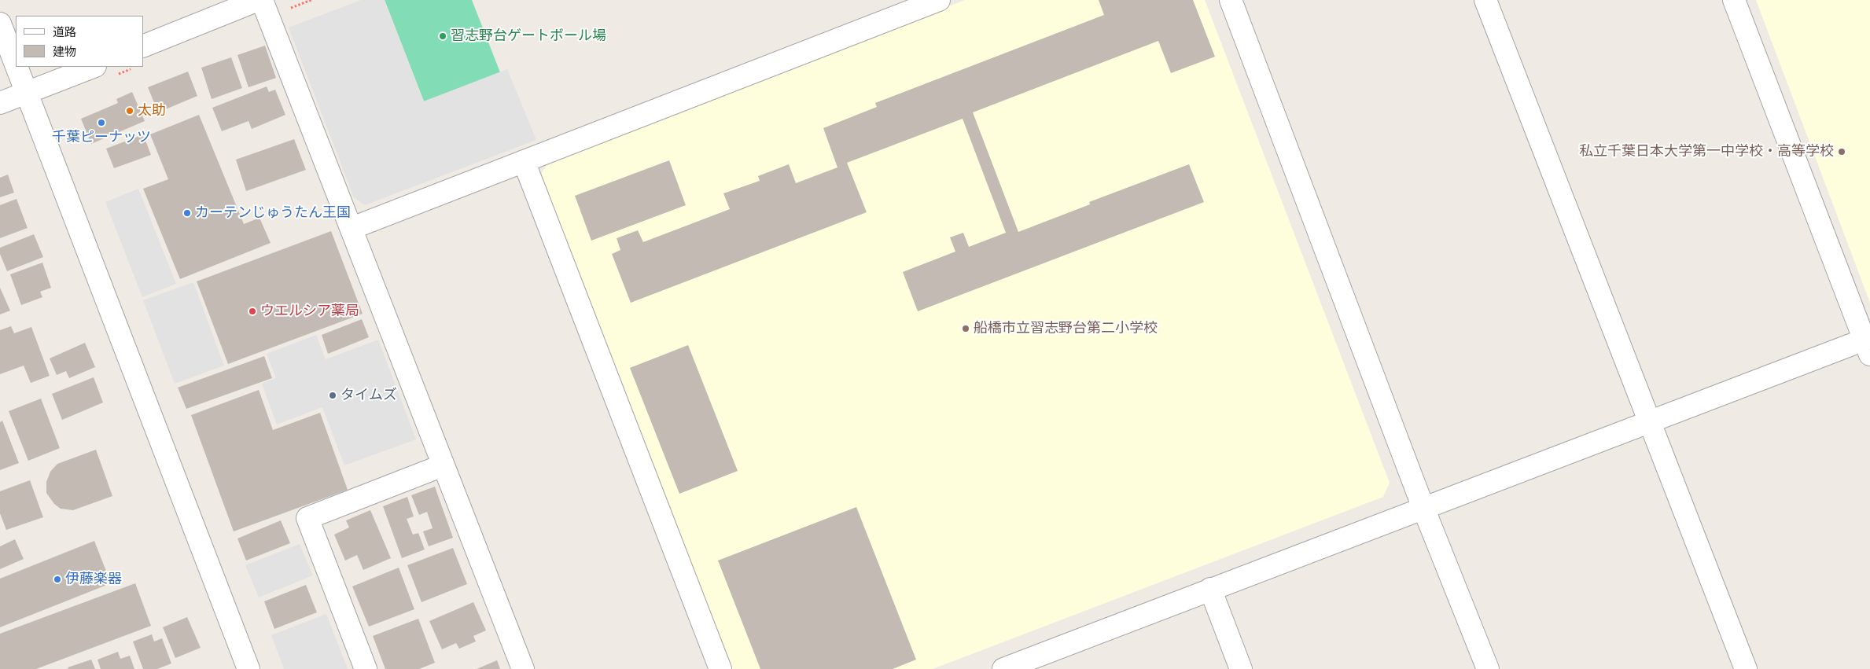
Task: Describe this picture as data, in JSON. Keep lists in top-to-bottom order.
{
  "places": [
    "習志野台ゲートボール場",
    "太助",
    "千葉ピーナッツ",
    "私立千葉日本大学第一中学校・高等学校",
    "カーテンじゅうたん王国",
    "ウエルシア薬局",
    "船橋市立習志野台第二小学校",
    "タイムズ",
    "伊藤楽器"
  ],
  "legend": ["道路", "建物"]
}
